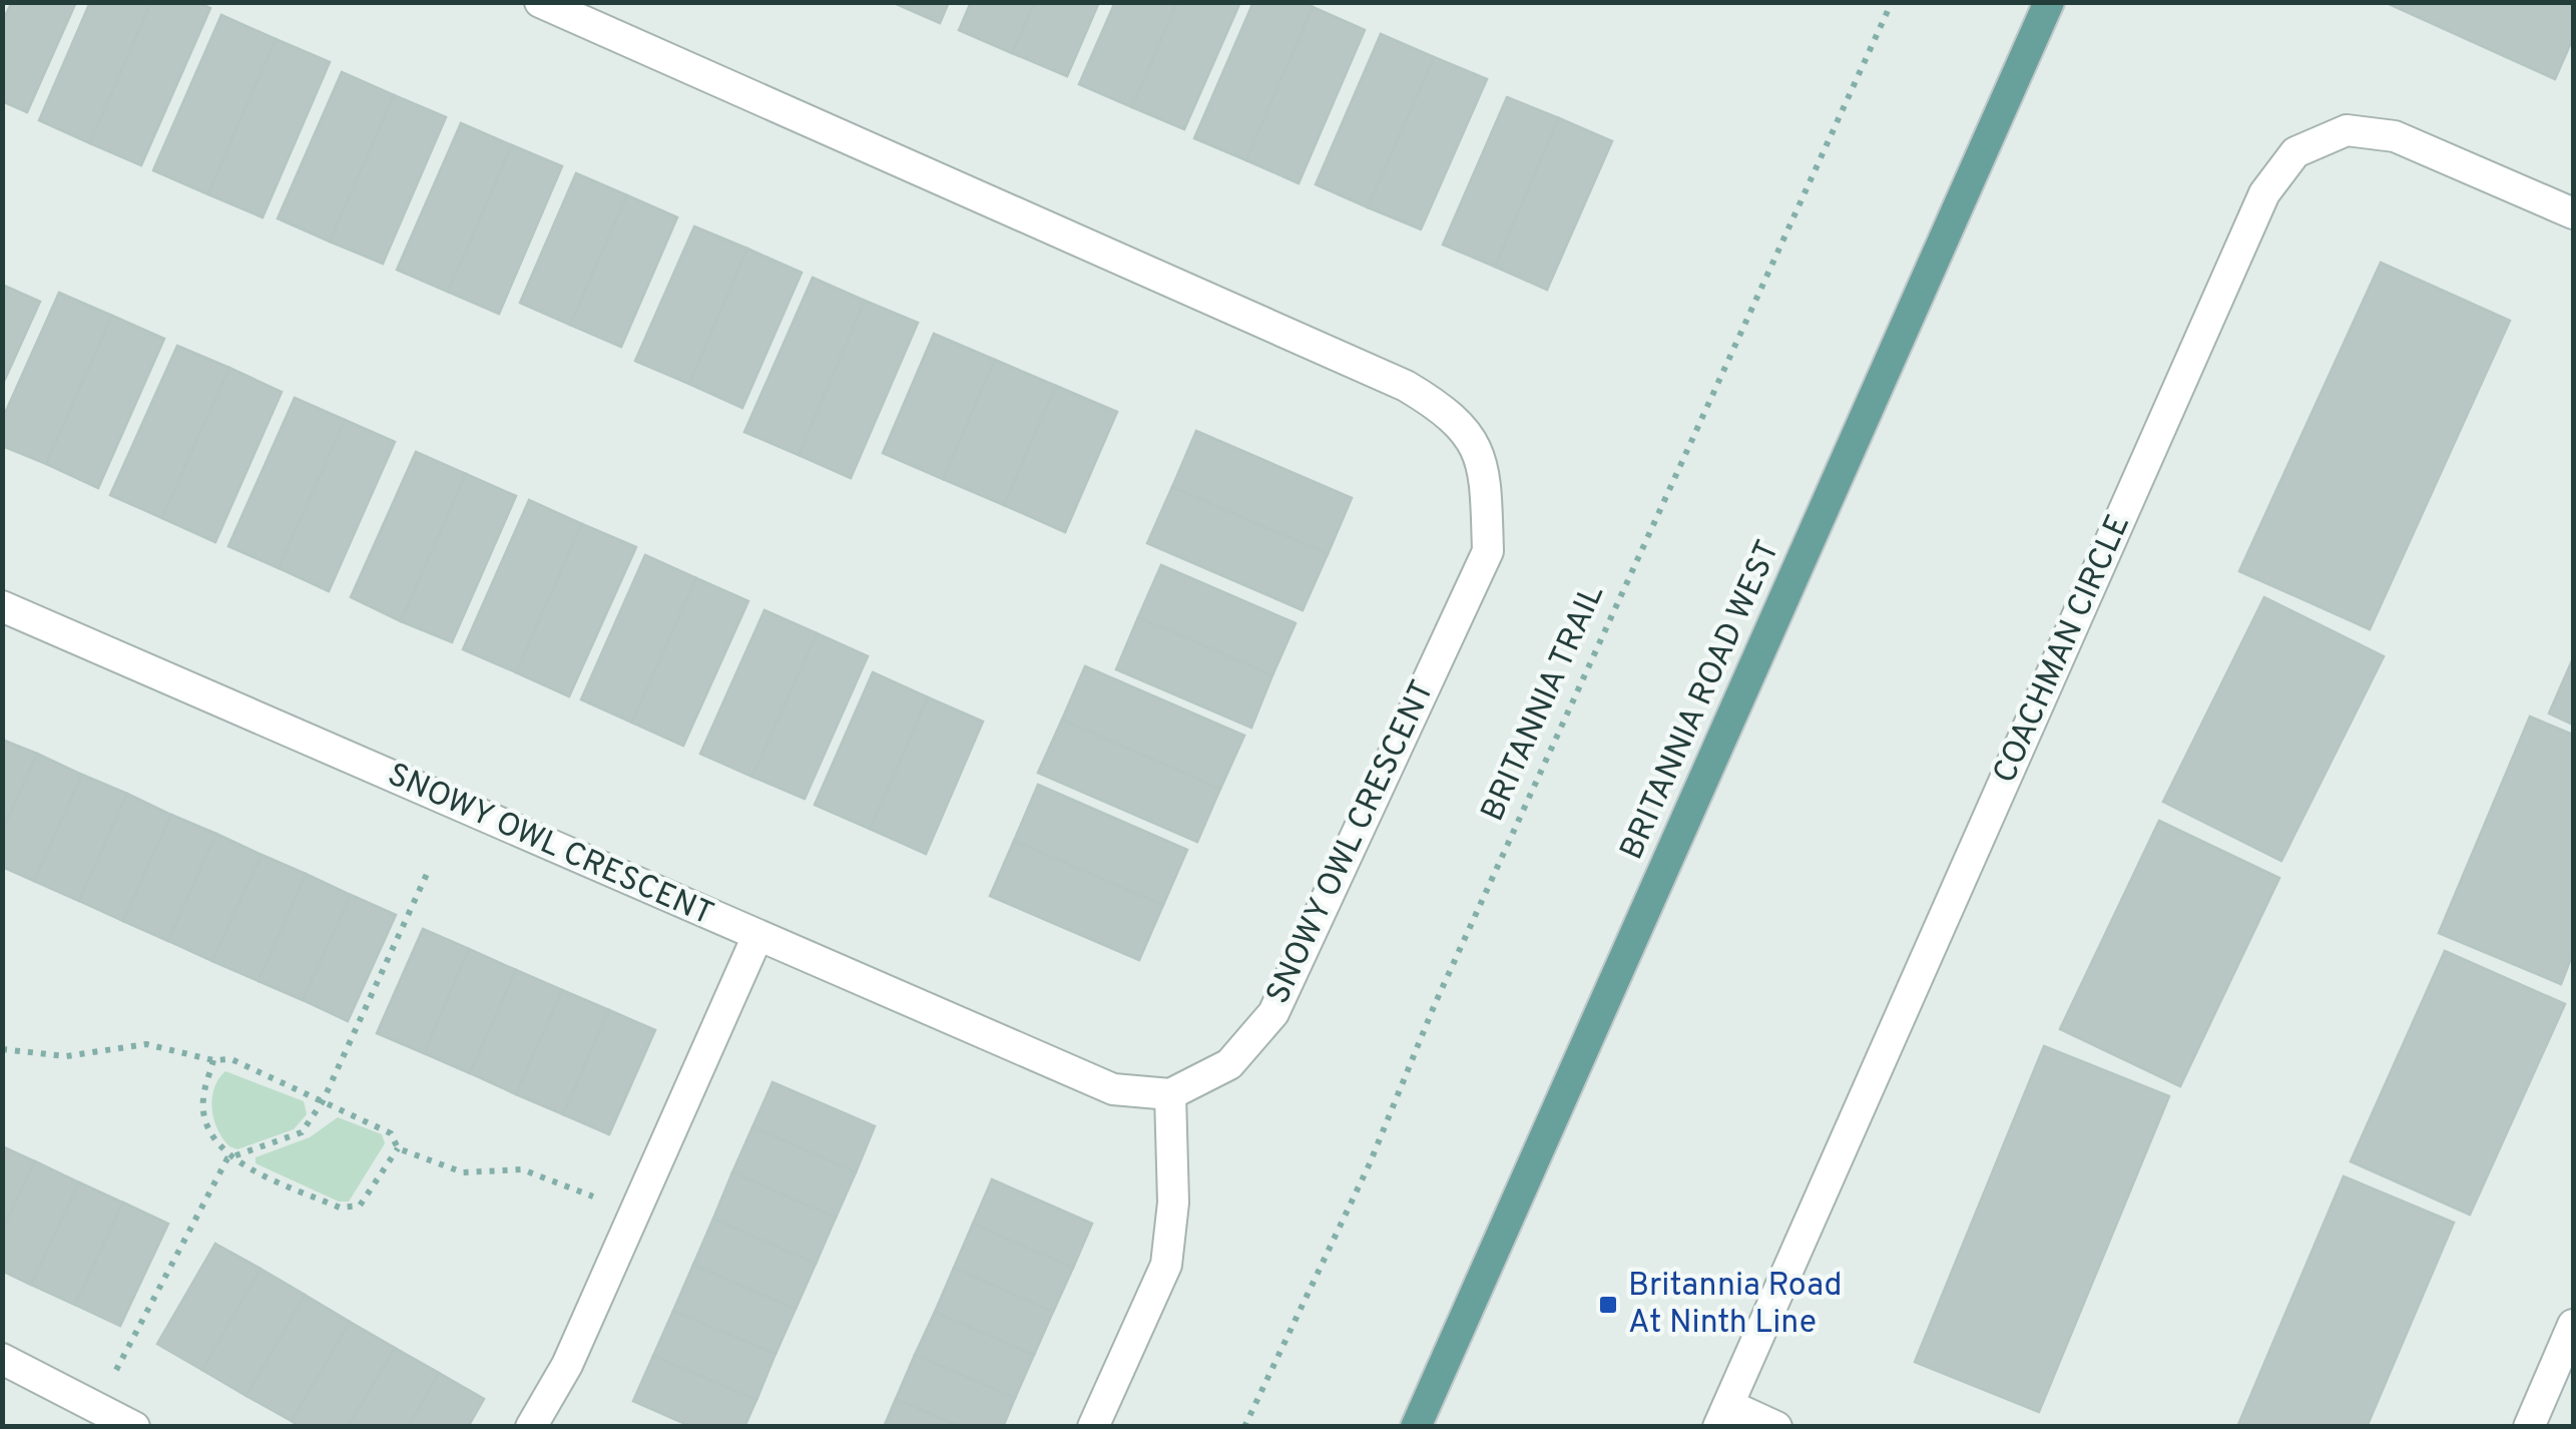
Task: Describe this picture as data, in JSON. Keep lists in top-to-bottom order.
{
  "streets": {
    "main road": ["BRITANNIA ROAD WEST"],
    "street": ["COACHMAN CIRCLE", "SNOWY OWL CRESCENT"],
    "path": ["BRITANNIA TRAIL"]
  },
  "places": {
    "transit": ["Britannia Road At Ninth Line"]
  }
}
